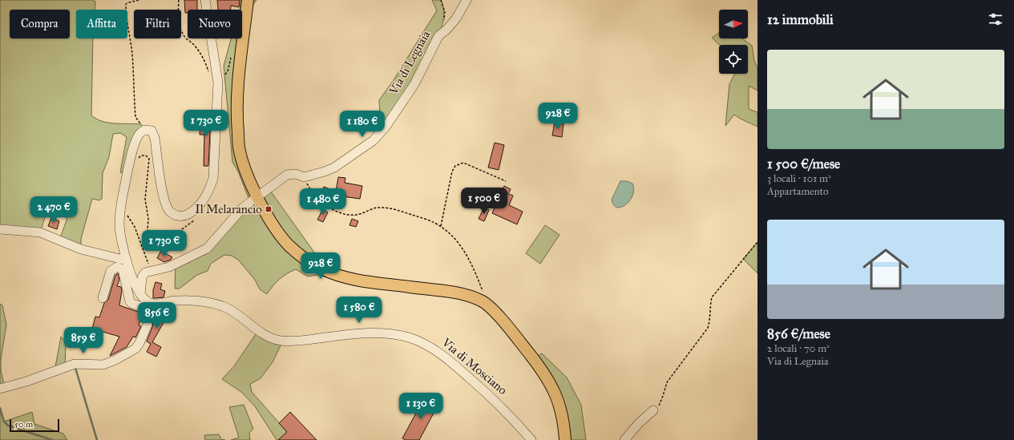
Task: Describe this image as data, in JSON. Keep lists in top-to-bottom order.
{
  "streets": {
    "street": ["Via di Legnaia", "Via di Mosciano"]
  },
  "places": {
    "transit": ["Il Melarancio"]
  },
  "scale_bar": "50 m",
  "north": "right",
  "page": {
    "heading": "12 immobili",
    "chip": [
      "Compra",
      "Affitta",
      "Filtri",
      "Nuovo"
    ],
    "list": [
      {
        "name": "1 500 €/mese",
        "note": "3 locali · 101 m² · Appartamento"
      },
      {
        "name": "856 €/mese",
        "note": "2 locali · 70 m² · Via di Legnaia"
      }
    ],
    "price": [
      "928 €",
      "1 730 €",
      "1 180 €",
      "1 500 €",
      "1 480 €",
      "2 470 €",
      "1 730 €",
      "928 €",
      "1 580 €",
      "856 €",
      "859 €",
      "1 130 €"
    ],
    "scale": "50 m"
  }
}
